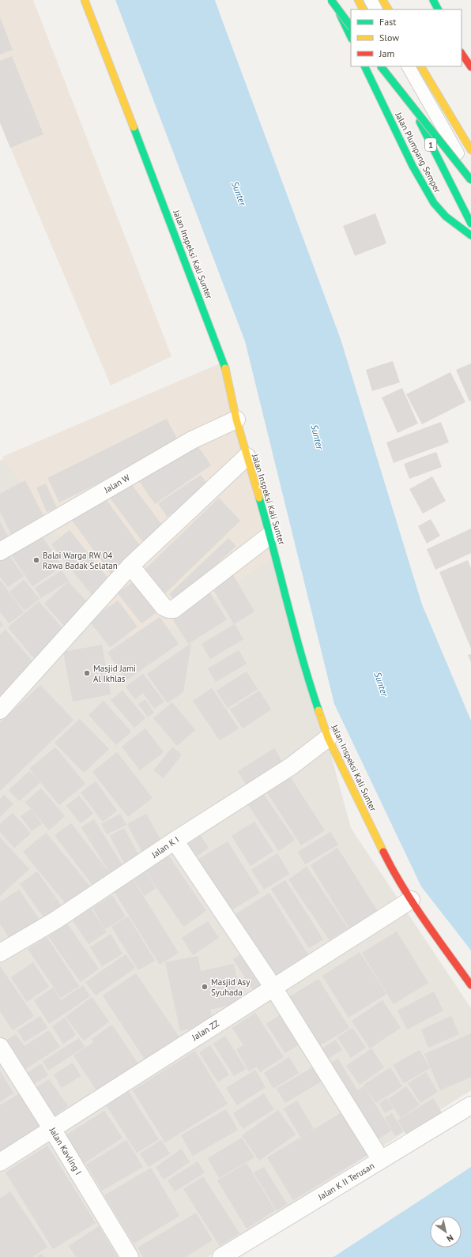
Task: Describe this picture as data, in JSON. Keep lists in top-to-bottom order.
{
  "streets": {
    "main road": ["1", "Jalan Plumpang Semper", "Jalan Inspeksi Kali Sunter"],
    "street": [
      "Jalan W",
      "Jalan K I",
      "Jalan ZZ",
      "Jalan Kavling I",
      "Jalan K II Terusan"
    ]
  },
  "crossings": [
    ["Jalan Inspeksi Kali Sunter", "Jalan W"],
    ["Jalan Inspeksi Kali Sunter", "Jalan K I"],
    ["Jalan Inspeksi Kali Sunter", "Jalan ZZ"],
    ["Jalan ZZ", "Jalan Kavling I"]
  ],
  "water": ["Sunter"],
  "places": ["Balai Warga RW 04 Rawa Badak Selatan", "Masjid Jami Al Ikhlas", "Masjid Asy Syuhada"],
  "legend": ["Fast", "Slow", "Jam"],
  "north": "bottom right"
}
